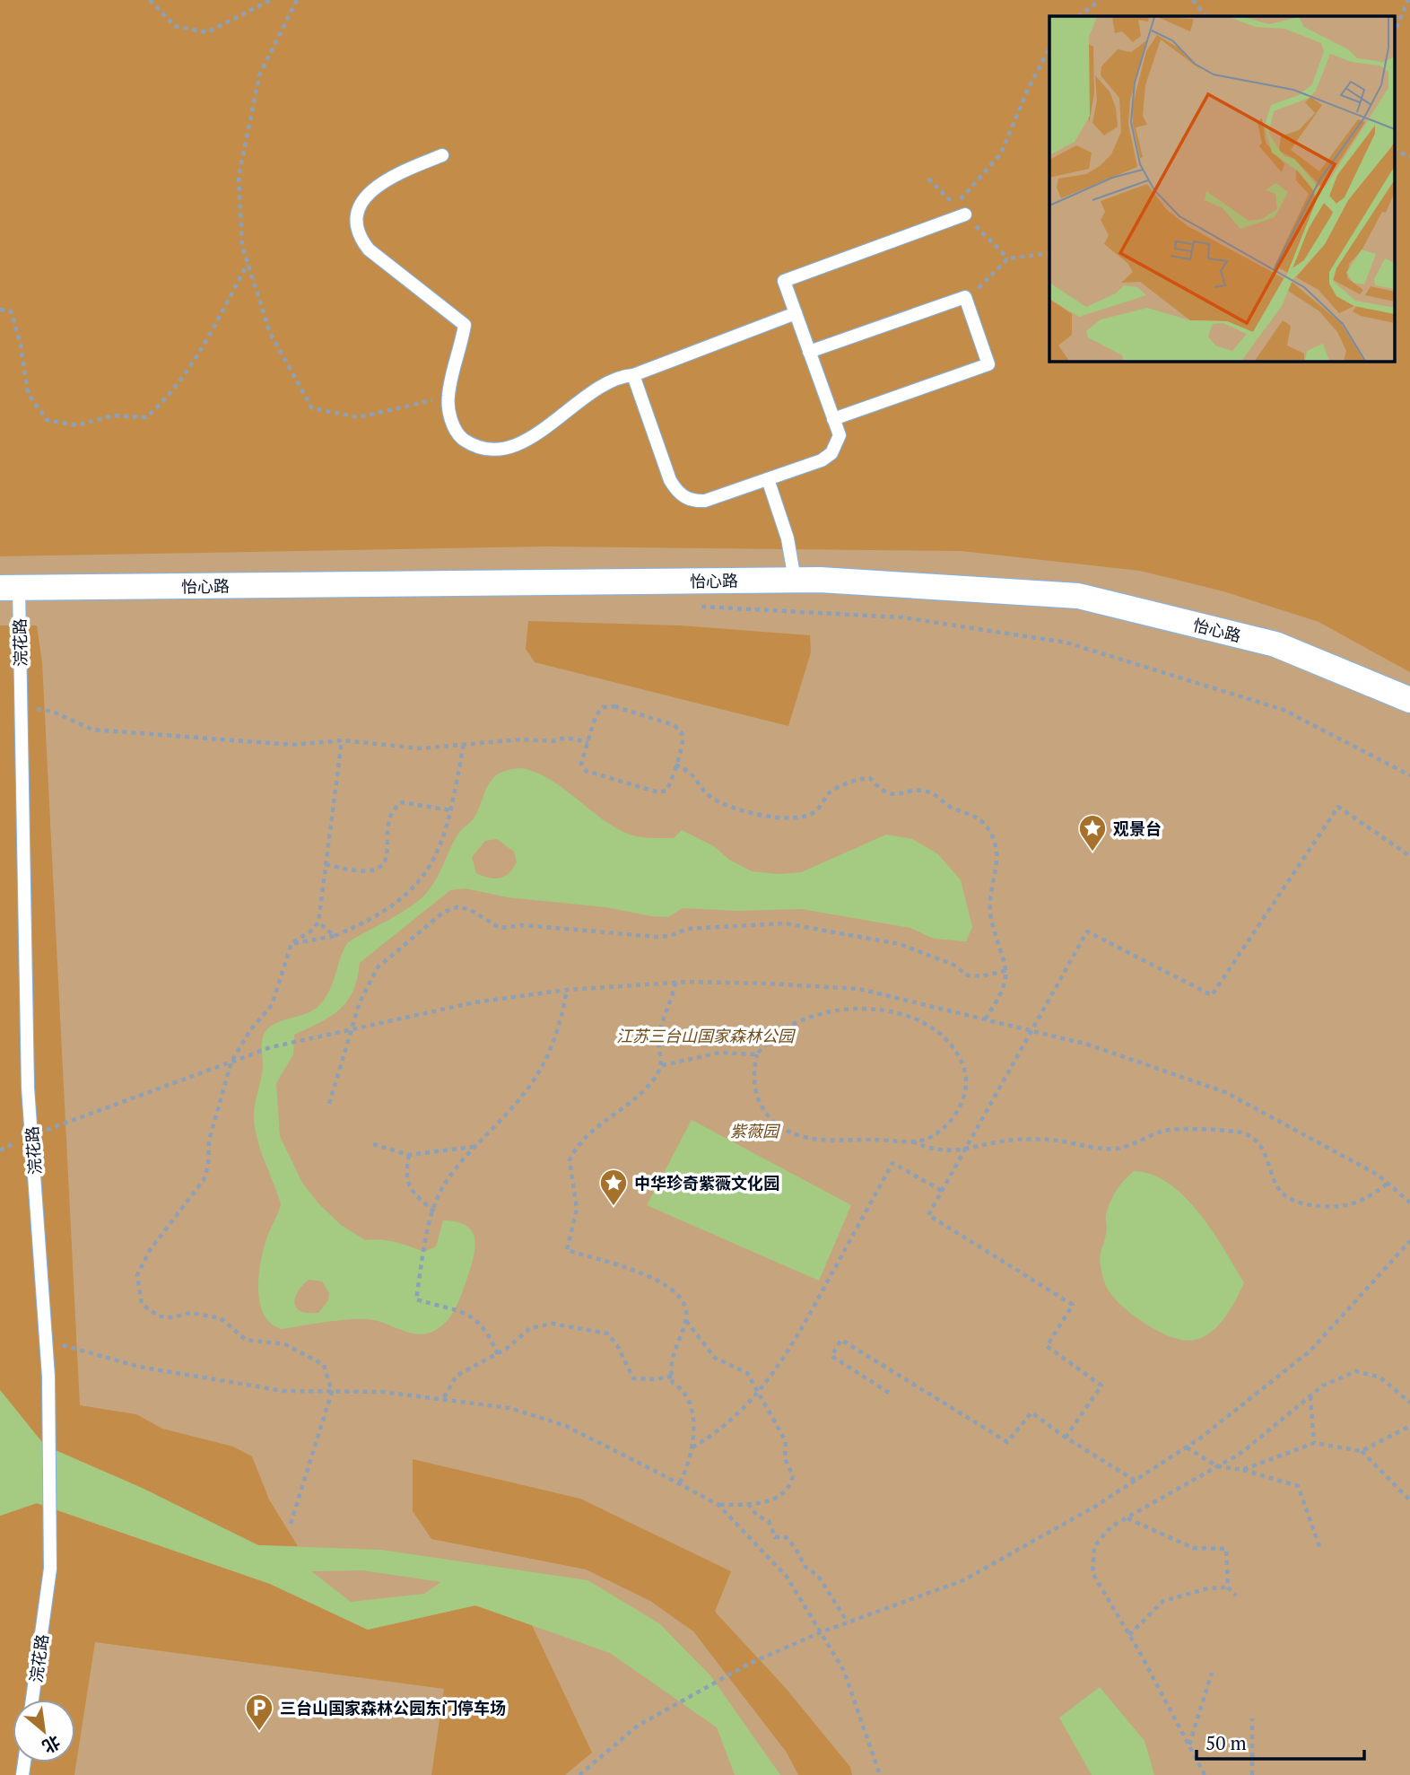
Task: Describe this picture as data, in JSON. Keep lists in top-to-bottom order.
{
  "streets": {
    "street": ["怡心路"],
    "lane": ["浣花路"]
  },
  "crossings": [
    ["怡心路", "浣花路"]
  ],
  "parks": ["江苏三台山国家森林公园", "紫薇园"],
  "places": {
    "place": ["观景台", "中华珍奇紫薇文化园"],
    "parking": ["三台山国家森林公园东门停车场"]
  },
  "scale_bar": "50 m",
  "north": "bottom right"
}
